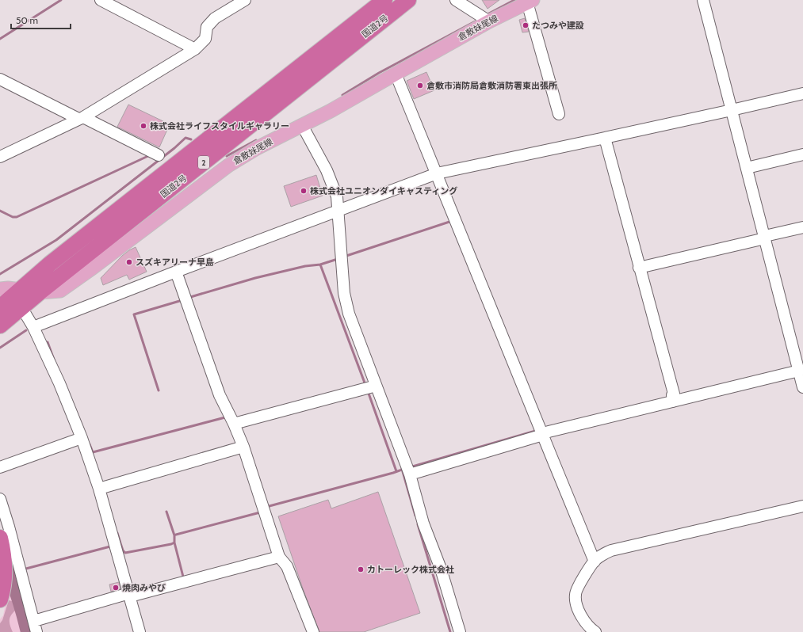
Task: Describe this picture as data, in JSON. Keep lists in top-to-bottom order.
{
  "streets": {
    "highway": ["国道2号", "2"],
    "main road": ["倉敷妹尾線"]
  },
  "crossings": [
    ["国道2号", "倉敷妹尾線"]
  ],
  "places": [
    "たつみや建設",
    "倉敷市消防局倉敷消防署東出張所",
    "株式会社ライフスタイルギャラリー",
    "株式会社ユニオンダイキャスティング",
    "スズキアリーナ早島",
    "カトーレック株式会社",
    "焼肉みやび"
  ],
  "scale_bar": "50 m"
}
